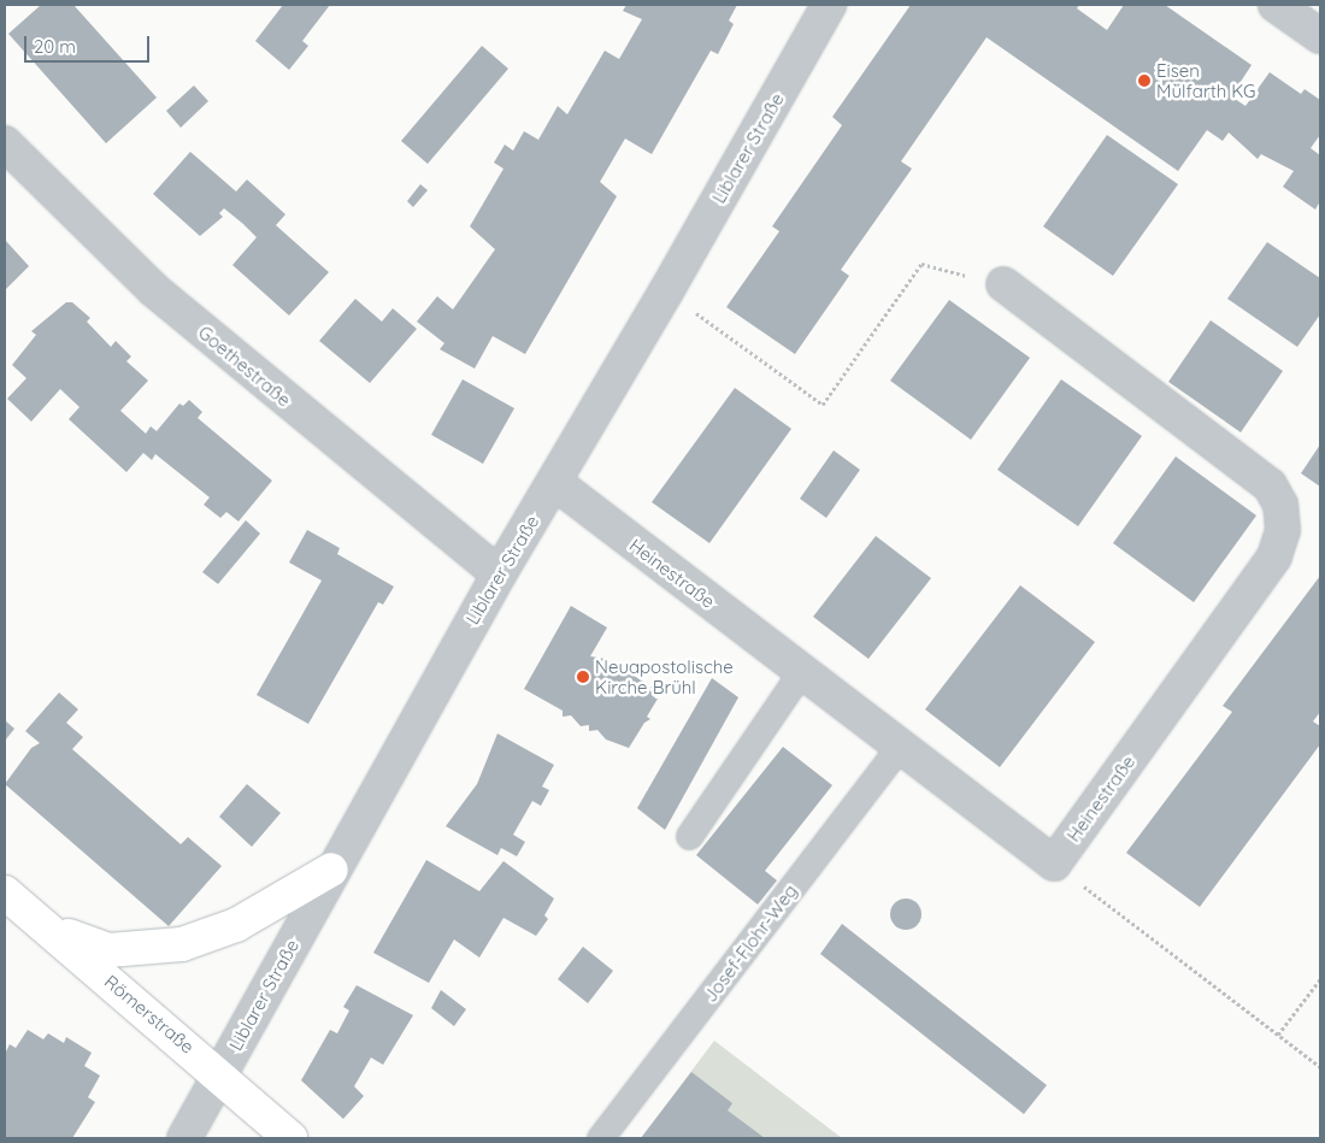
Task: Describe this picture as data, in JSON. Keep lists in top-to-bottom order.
{
  "streets": {
    "main road": ["Römerstraße"],
    "street": ["Liblarer Straße", "Goethestraße", "Heinestraße"],
    "lane": ["Josef-Flohr-Weg"]
  },
  "crossings": [
    ["Liblarer Straße", "Goethestraße"],
    ["Liblarer Straße", "Heinestraße"],
    ["Liblarer Straße", "Römerstraße"],
    ["Heinestraße", "Josef-Flohr-Weg"]
  ],
  "places": ["Eisen Mülfarth KG", "Neuapostolische Kirche Brühl"],
  "scale_bar": "20 m"
}
